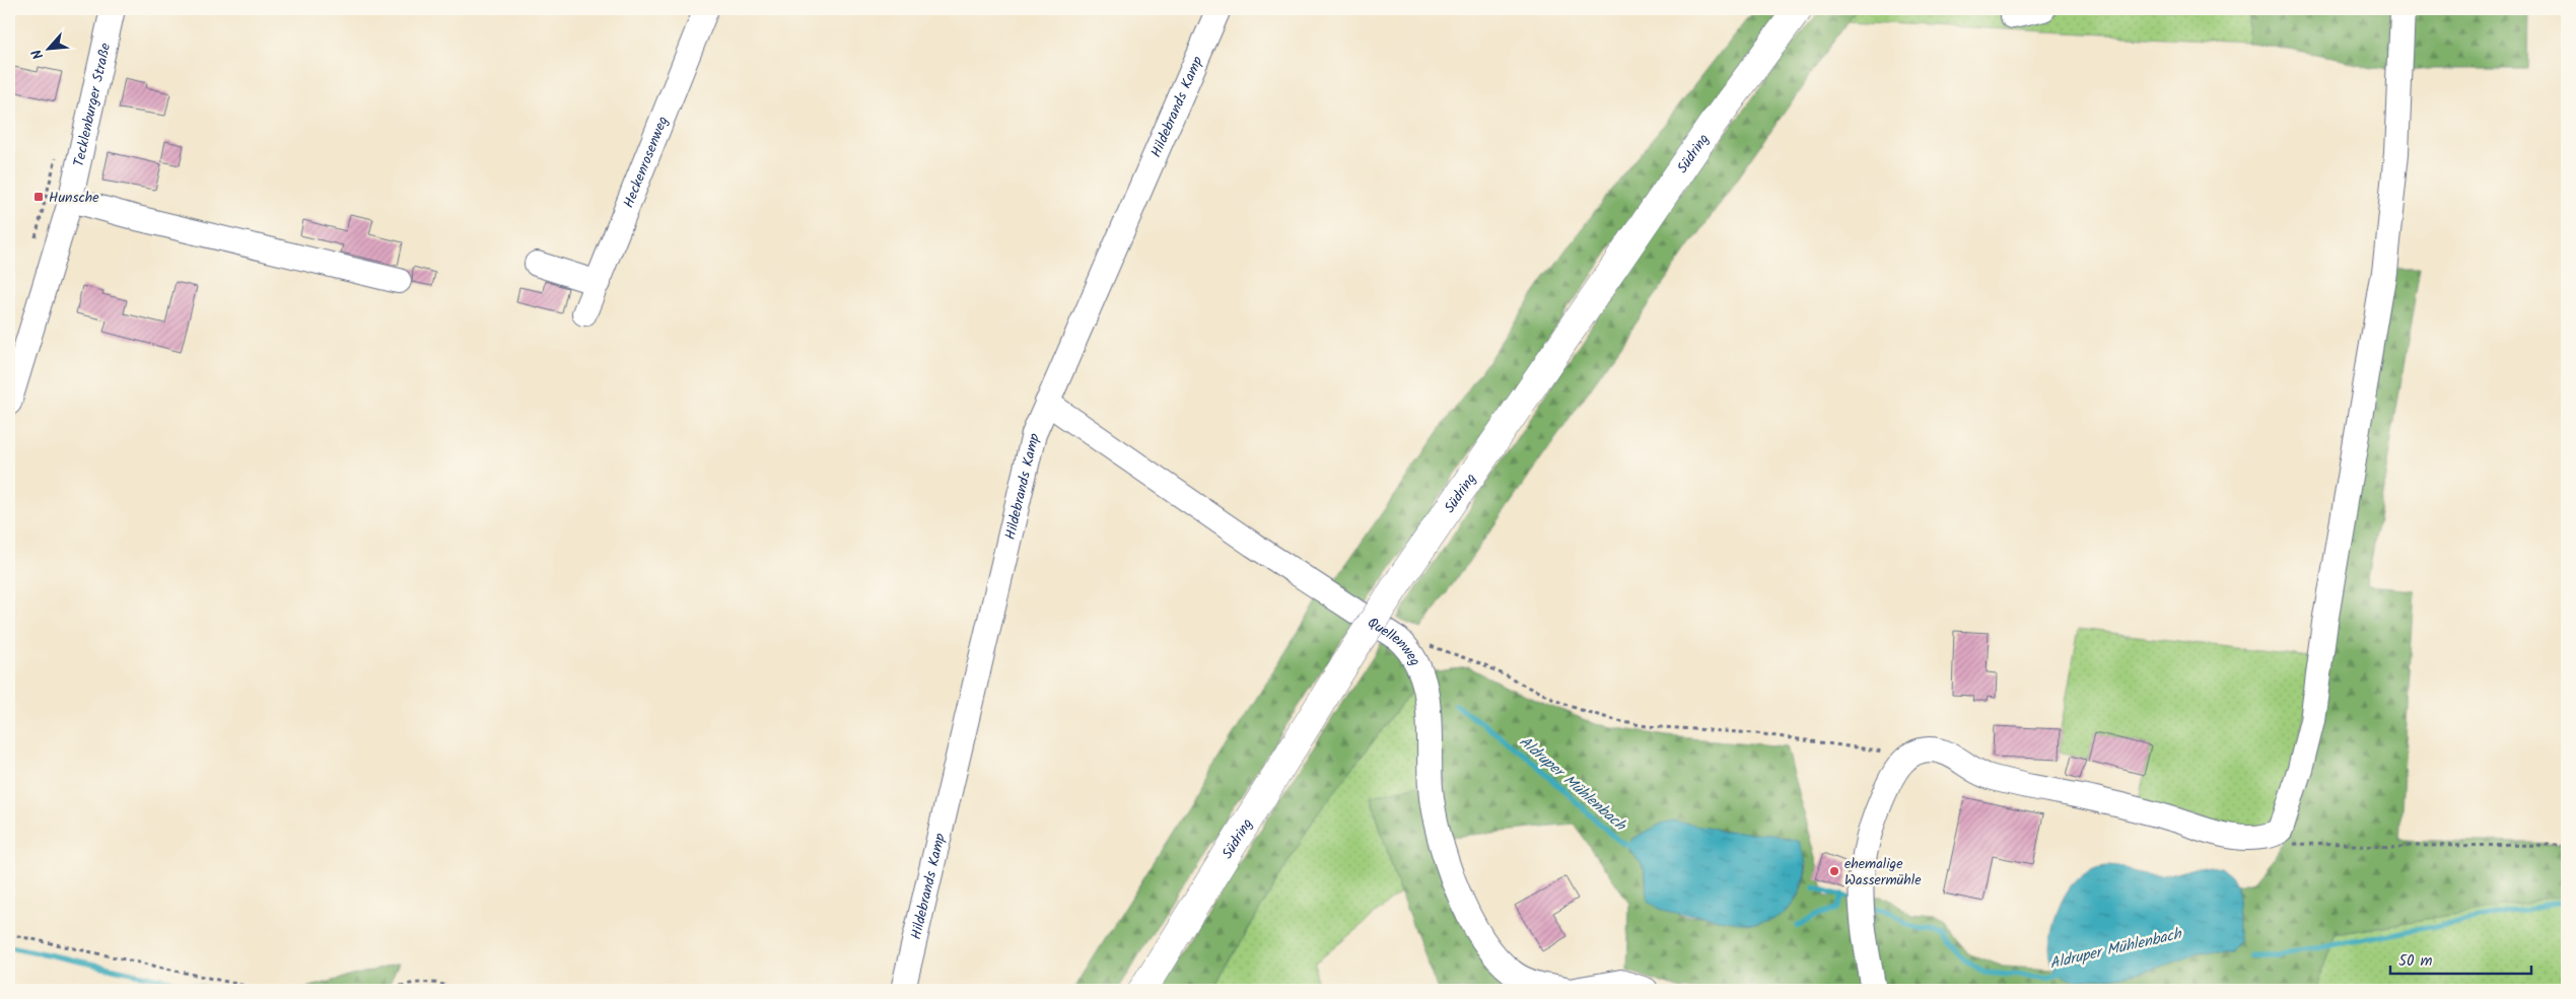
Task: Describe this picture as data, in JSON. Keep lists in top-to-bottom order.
{
  "streets": {
    "main road": ["Südring"],
    "street": [
      "Tecklenburger Straße",
      "Hildebrands Kamp",
      "Heckenrosenweg",
      "Quellenweg"
    ]
  },
  "crossings": [
    ["Hildebrands Kamp", "Quellenweg"]
  ],
  "water": ["Aldruper Mühlenbach"],
  "places": {
    "transit": ["Hunsche"],
    "other": ["ehemalige Wassermühle"]
  },
  "scale_bar": "50 m",
  "north": "bottom left"
}
